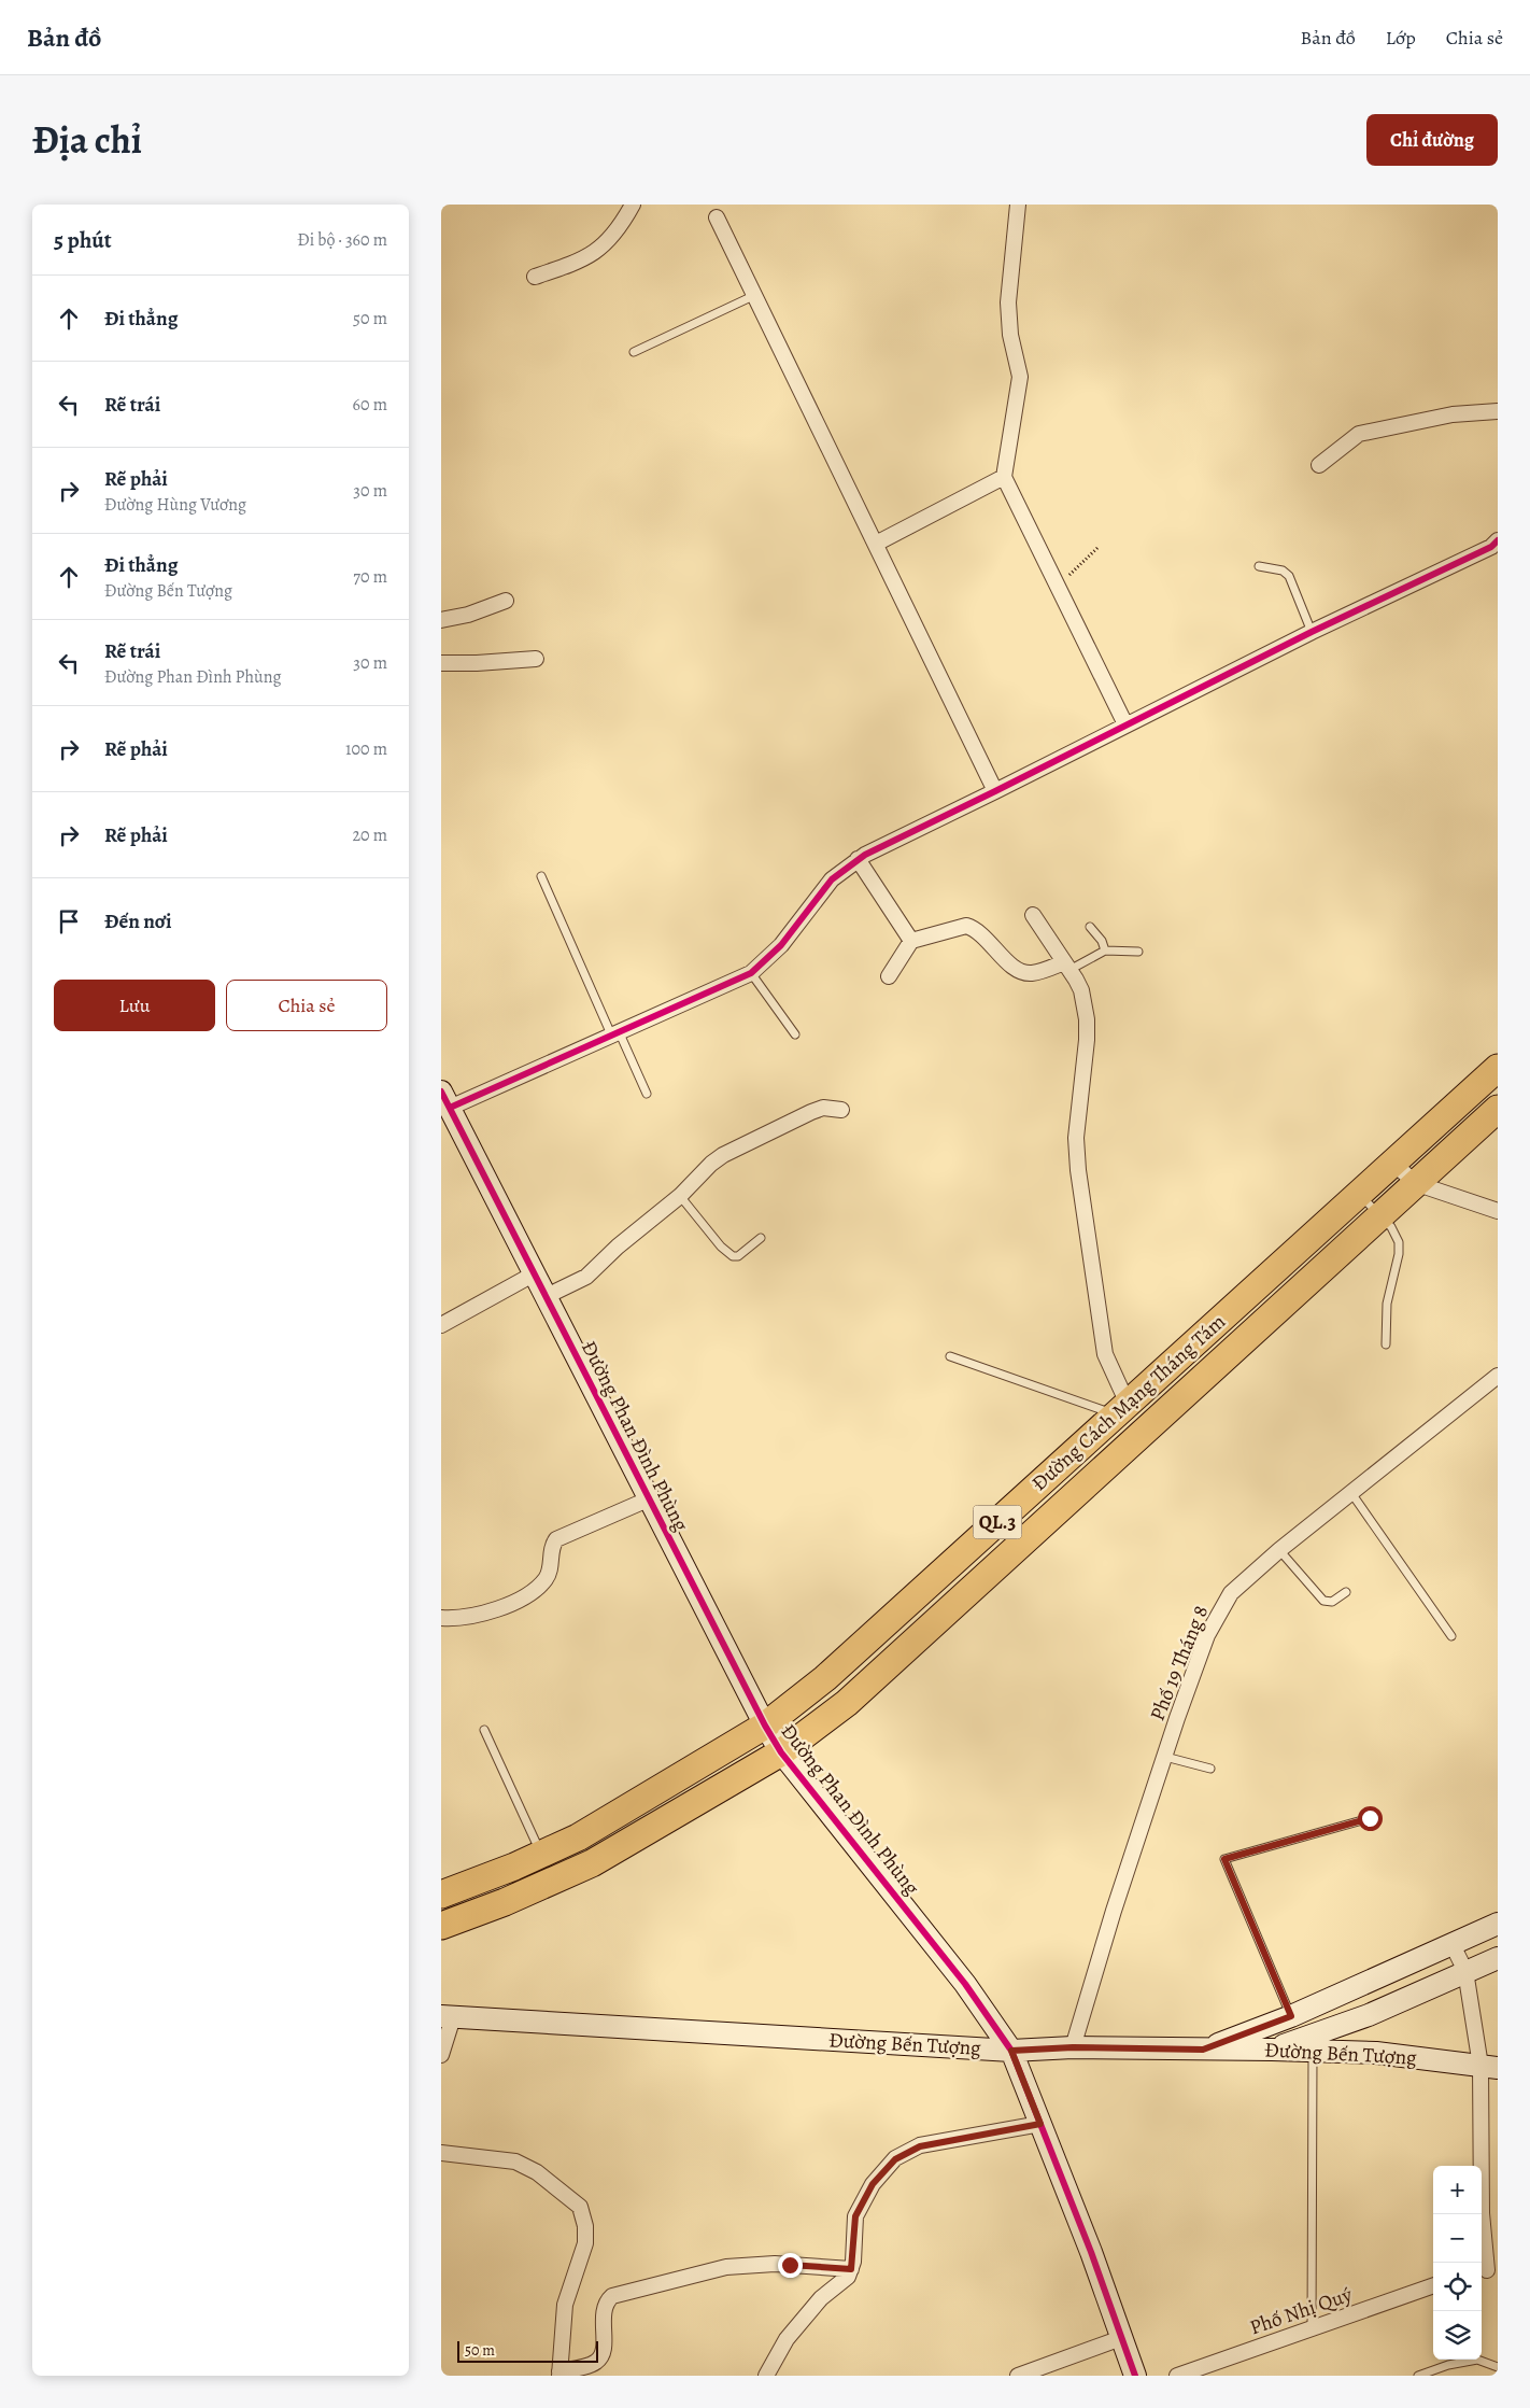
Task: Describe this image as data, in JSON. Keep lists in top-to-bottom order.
{
  "streets": {
    "highway": ["Đường Cách Mạng Tháng Tám", "QL.3"],
    "street": [
      "Đường Phan Đình Phùng",
      "Phố 19 Tháng 8",
      "Đường Bến Tượng",
      "Phố Nhị Quý"
    ]
  },
  "crossings": [
    ["Đường Cách Mạng Tháng Tám", "Đường Phan Đình Phùng"],
    ["Đường Phan Đình Phùng", "Đường Bến Tượng"],
    ["Phố 19 Tháng 8", "Đường Bến Tượng"]
  ],
  "scale_bar": "50 m",
  "page": {
    "header": "Bản đồ",
    "nav": ["Bản đồ", "Lớp", "Chia sẻ"],
    "title": "Địa chỉ",
    "buttons": [
      "Chỉ đường",
      ["Lưu", "Chia sẻ"]
    ],
    "heading": ["5 phút", "Đi bộ · 360 m"],
    "list": [
      ["Đi thẳng", "50 m"],
      ["Rẽ trái", "60 m"],
      ["Rẽ phải", "Đường Hùng Vương", "30 m"],
      ["Đi thẳng", "Đường Bến Tượng", "70 m"],
      ["Rẽ trái", "Đường Phan Đình Phùng", "30 m"],
      ["Rẽ phải", "100 m"],
      ["Rẽ phải", "20 m"],
      "Đến nơi"
    ],
    "map_buttons": ["+", "−"],
    "scale": "50 m"
  }
}
